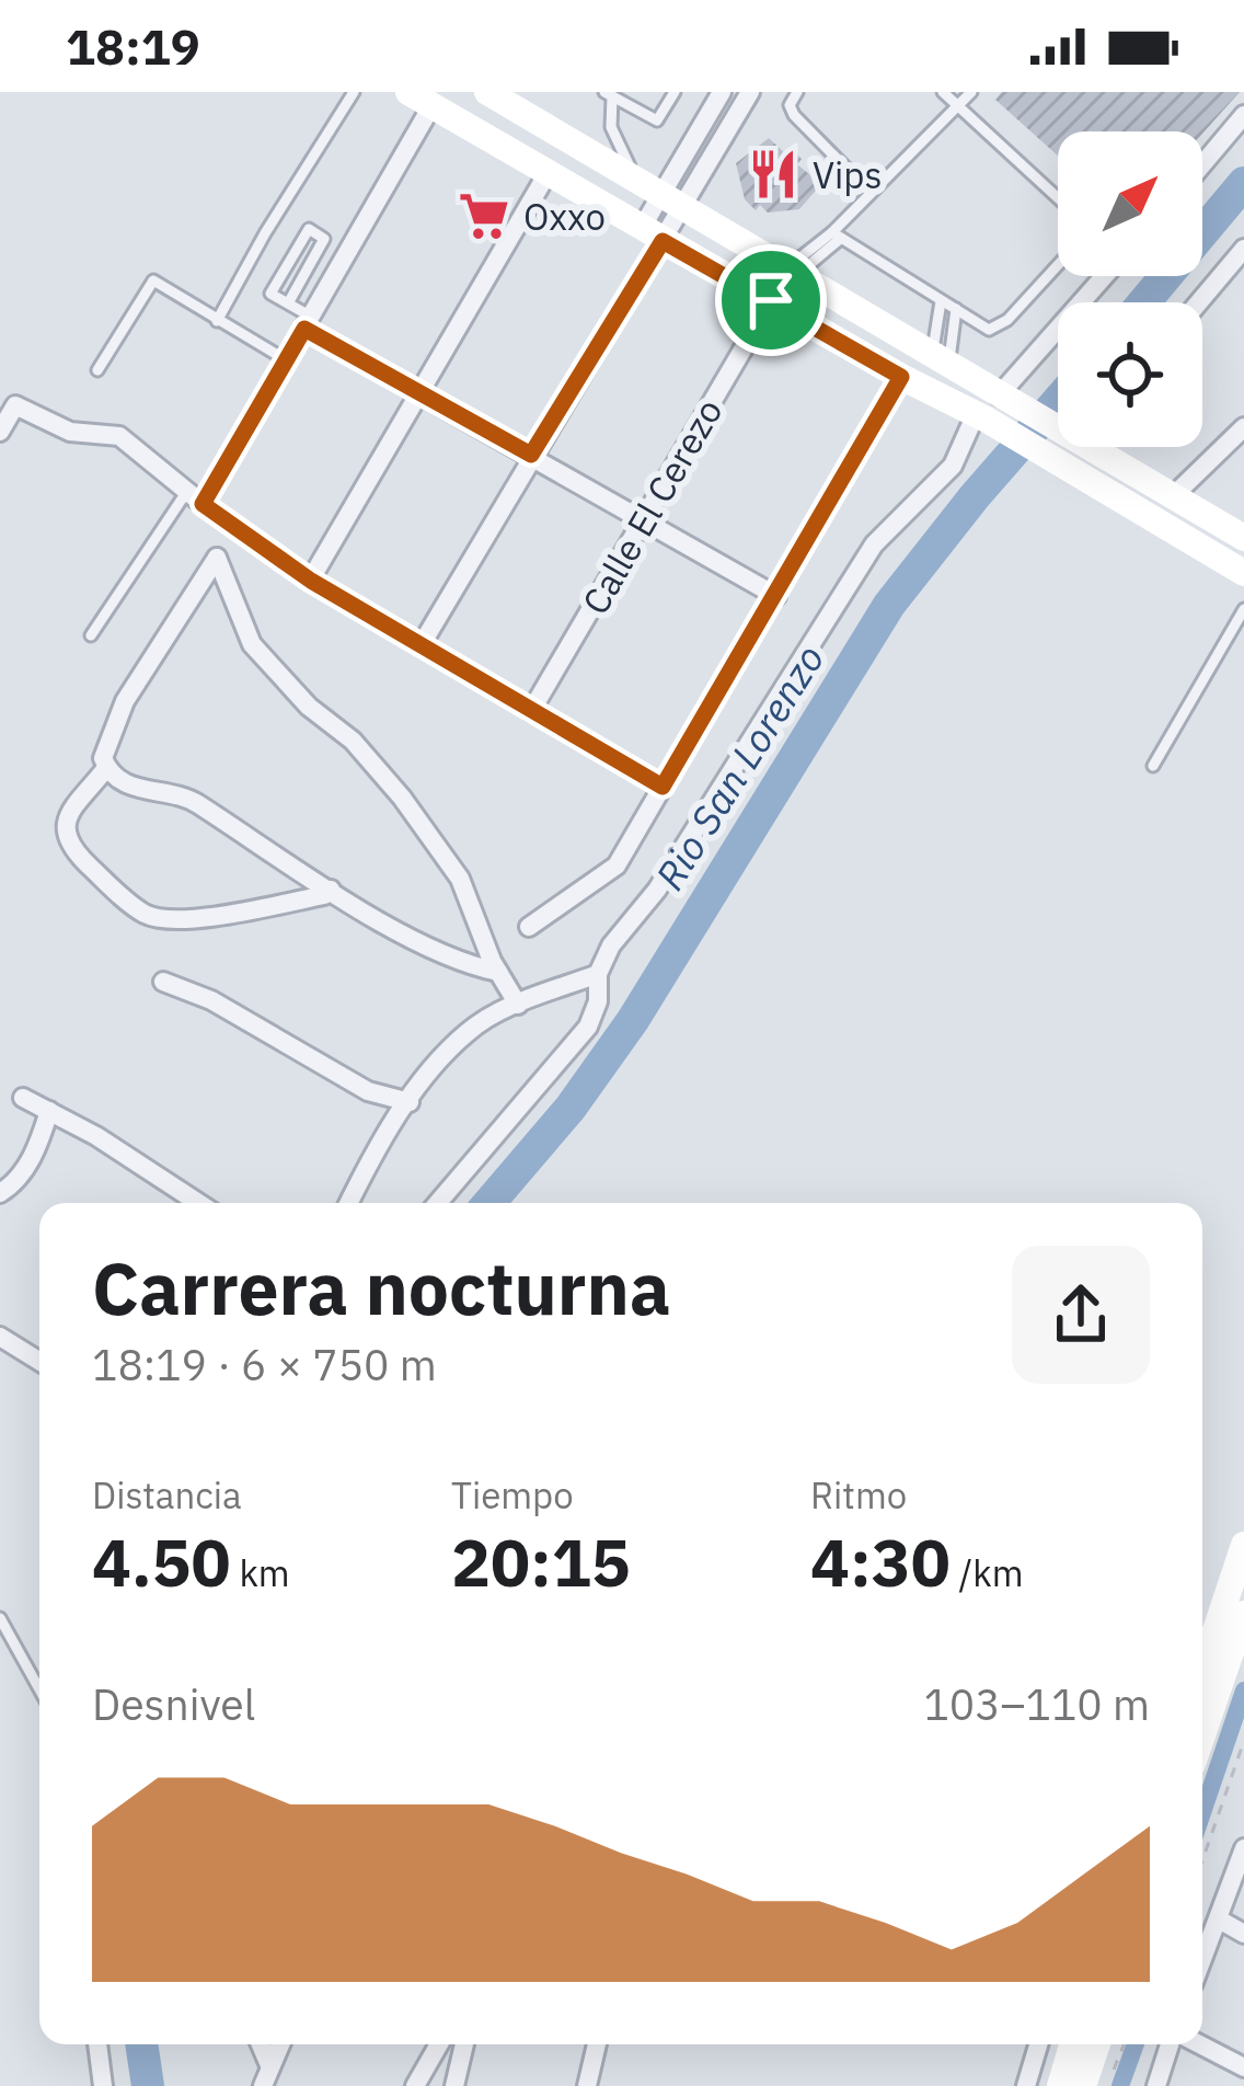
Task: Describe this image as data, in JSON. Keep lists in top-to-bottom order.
{
  "streets": {
    "street": ["Calle El Cerezo"]
  },
  "water": ["Rio San Lorenzo"],
  "places": {
    "restaurant": ["Vips"],
    "supermarket": ["Oxxo"]
  },
  "north": "top right",
  "page": {
    "status": "18:19",
    "heading": ["Carrera nocturna", "18:19 · 6 × 750 m"],
    "stats": [
      ["Distancia", "4.50 km"],
      ["Tiempo", "20:15"],
      ["Ritmo", "4:30 /km"]
    ],
    "chart": ["Desnivel", "103–110 m"]
  }
}
